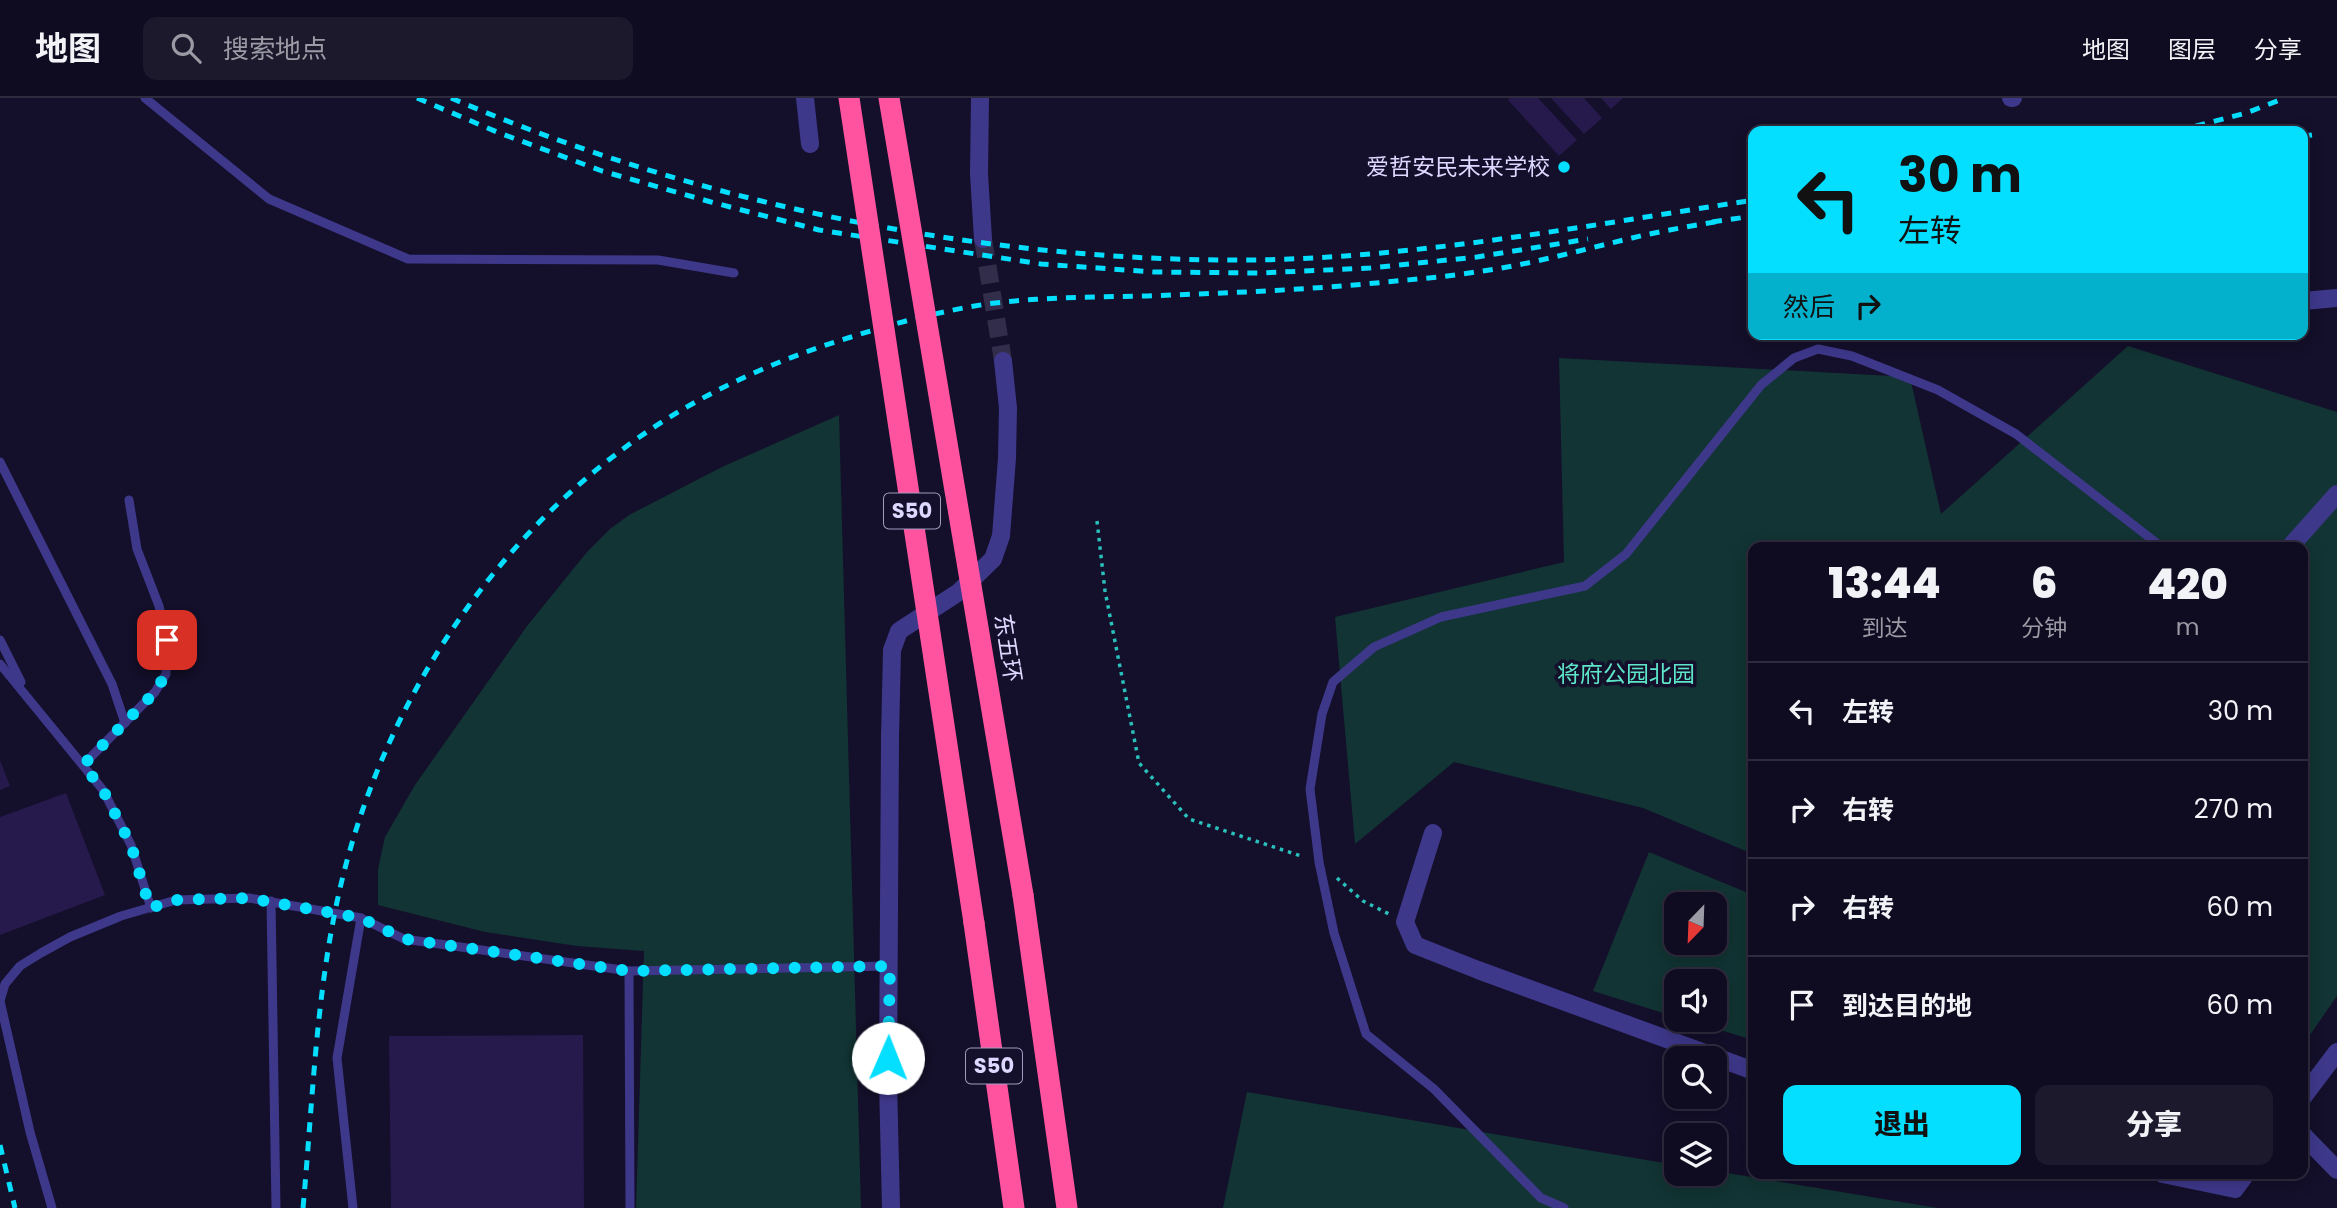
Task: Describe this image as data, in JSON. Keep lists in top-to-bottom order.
{
  "streets": {
    "highway": ["S50", "东五环"]
  },
  "parks": ["将府公园北园"],
  "places": ["爱哲安民未来学校"],
  "north": "bottom left",
  "page": {
    "header": "地图",
    "search": "搜索地点",
    "nav": ["地图", "图层", "分享"],
    "turn": ["30 m", "左转"],
    "then": "然后",
    "eta": [
      "13:44",
      "到达",
      "6",
      "分钟",
      "420",
      "m"
    ],
    "list": [
      {
        "name": "左转",
        "value": "30 m"
      },
      {
        "name": "右转",
        "value": "270 m"
      },
      {
        "name": "右转",
        "value": "60 m"
      },
      {
        "name": "到达目的地",
        "value": "60 m"
      }
    ],
    "buttons": ["退出", "分享"]
  }
}
